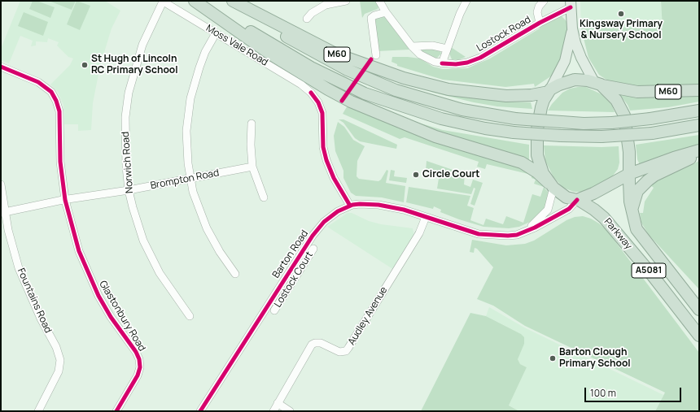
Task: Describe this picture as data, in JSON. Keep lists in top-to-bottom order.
{
  "streets": {
    "highway": ["M60", "Parkway", "A5081"],
    "main road": ["Lostock Road"],
    "street": [
      "Moss Vale Road",
      "Norwich Road",
      "Brompton Road",
      "Barton Road",
      "Lostock Court",
      "Fountains Road",
      "Glastonbury Road",
      "Audley Avenue"
    ]
  },
  "crossings": [
    ["Lostock Road", "M60"],
    ["Lostock Road", "Parkway"],
    ["Lostock Road", "Barton Road"],
    ["Moss Vale Road", "Norwich Road"],
    ["Moss Vale Road", "Barton Road"],
    ["M60", "Parkway"],
    ["M60", "Barton Road"],
    ["Norwich Road", "Brompton Road"],
    ["Brompton Road", "Fountains Road"],
    ["Brompton Road", "Glastonbury Road"],
    ["Parkway", "Barton Road"],
    ["Barton Road", "Lostock Court"],
    ["Barton Road", "Audley Avenue"]
  ],
  "places": [
    "Kingsway Primary & Nursery School",
    "St Hugh of Lincoln RC Primary School",
    "Circle Court",
    "Barton Clough Primary School"
  ],
  "scale_bar": "100 m"
}
